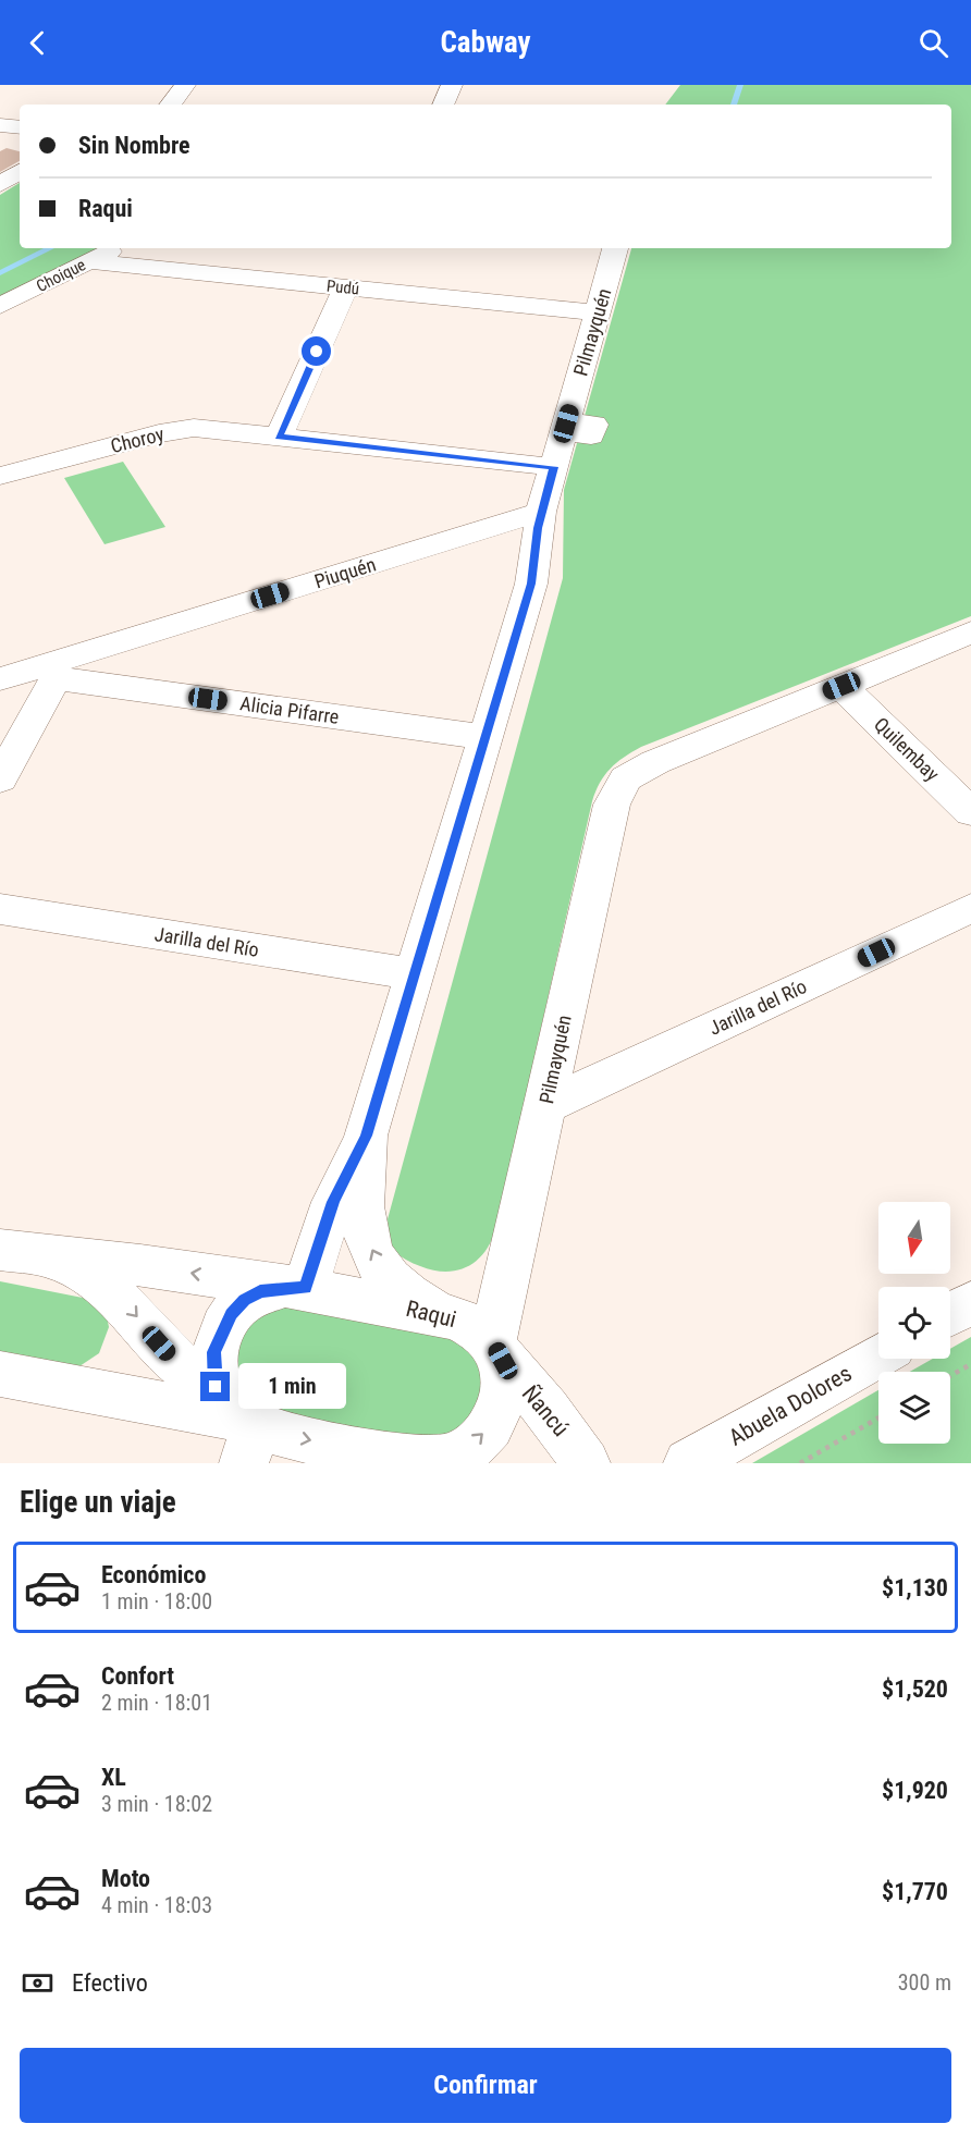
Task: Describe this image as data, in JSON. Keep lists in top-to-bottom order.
{
  "streets": {
    "street": [
      "Choique",
      "Pudú",
      "Pilmayquén",
      "Choroy",
      "Piuquén",
      "Alicia Pifarre",
      "Quilembay",
      "Jarilla del Río",
      "Raqui",
      "Abuela Dolores",
      "Ñancú"
    ]
  },
  "crossings": [
    ["Choique", "Pudú"],
    ["Pudú", "Pilmayquén"],
    ["Pilmayquén", "Choroy"],
    ["Pilmayquén", "Piuquén"],
    ["Pilmayquén", "Alicia Pifarre"],
    ["Pilmayquén", "Quilembay"],
    ["Pilmayquén", "Jarilla del Río"],
    ["Pilmayquén", "Raqui"],
    ["Pilmayquén", "Ñancú"],
    ["Piuquén", "Alicia Pifarre"],
    ["Raqui", "Ñancú"]
  ],
  "north": "bottom",
  "page": {
    "header": "Cabway",
    "banner": ["Sin Nombre", "Raqui"],
    "bubble": "1 min",
    "heading": "Elige un viaje",
    "list": [
      {
        "name": "Económico",
        "note": "1 min · 18:00",
        "value": "$1,130"
      },
      {
        "name": "Confort",
        "note": "2 min · 18:01",
        "value": "$1,520"
      },
      {
        "name": "XL",
        "note": "3 min · 18:02",
        "value": "$1,920"
      },
      {
        "name": "Moto",
        "note": "4 min · 18:03",
        "value": "$1,770"
      }
    ],
    "pay": ["Efectivo", "300 m"],
    "buttons": "Confirmar"
  }
}
